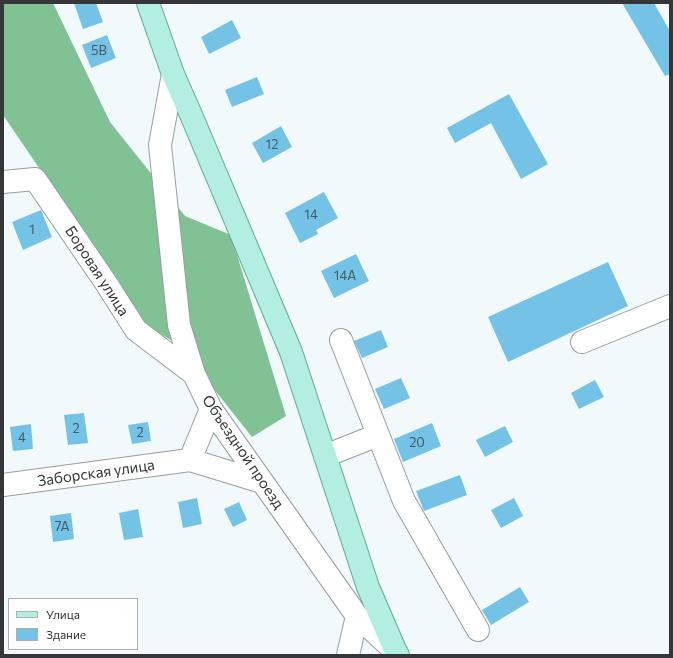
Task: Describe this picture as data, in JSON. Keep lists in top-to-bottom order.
{
  "streets": {
    "street": ["Боровая улица", "Объездной проезд", "Заборская улица"]
  },
  "crossings": [
    ["Боровая улица", "Объездной проезд"]
  ],
  "house_numbers": [
    "5В",
    "12",
    "14",
    "1",
    "14А",
    "2",
    "2",
    "4",
    "20",
    "7А"
  ],
  "legend": ["Улица", "Здание"]
}
